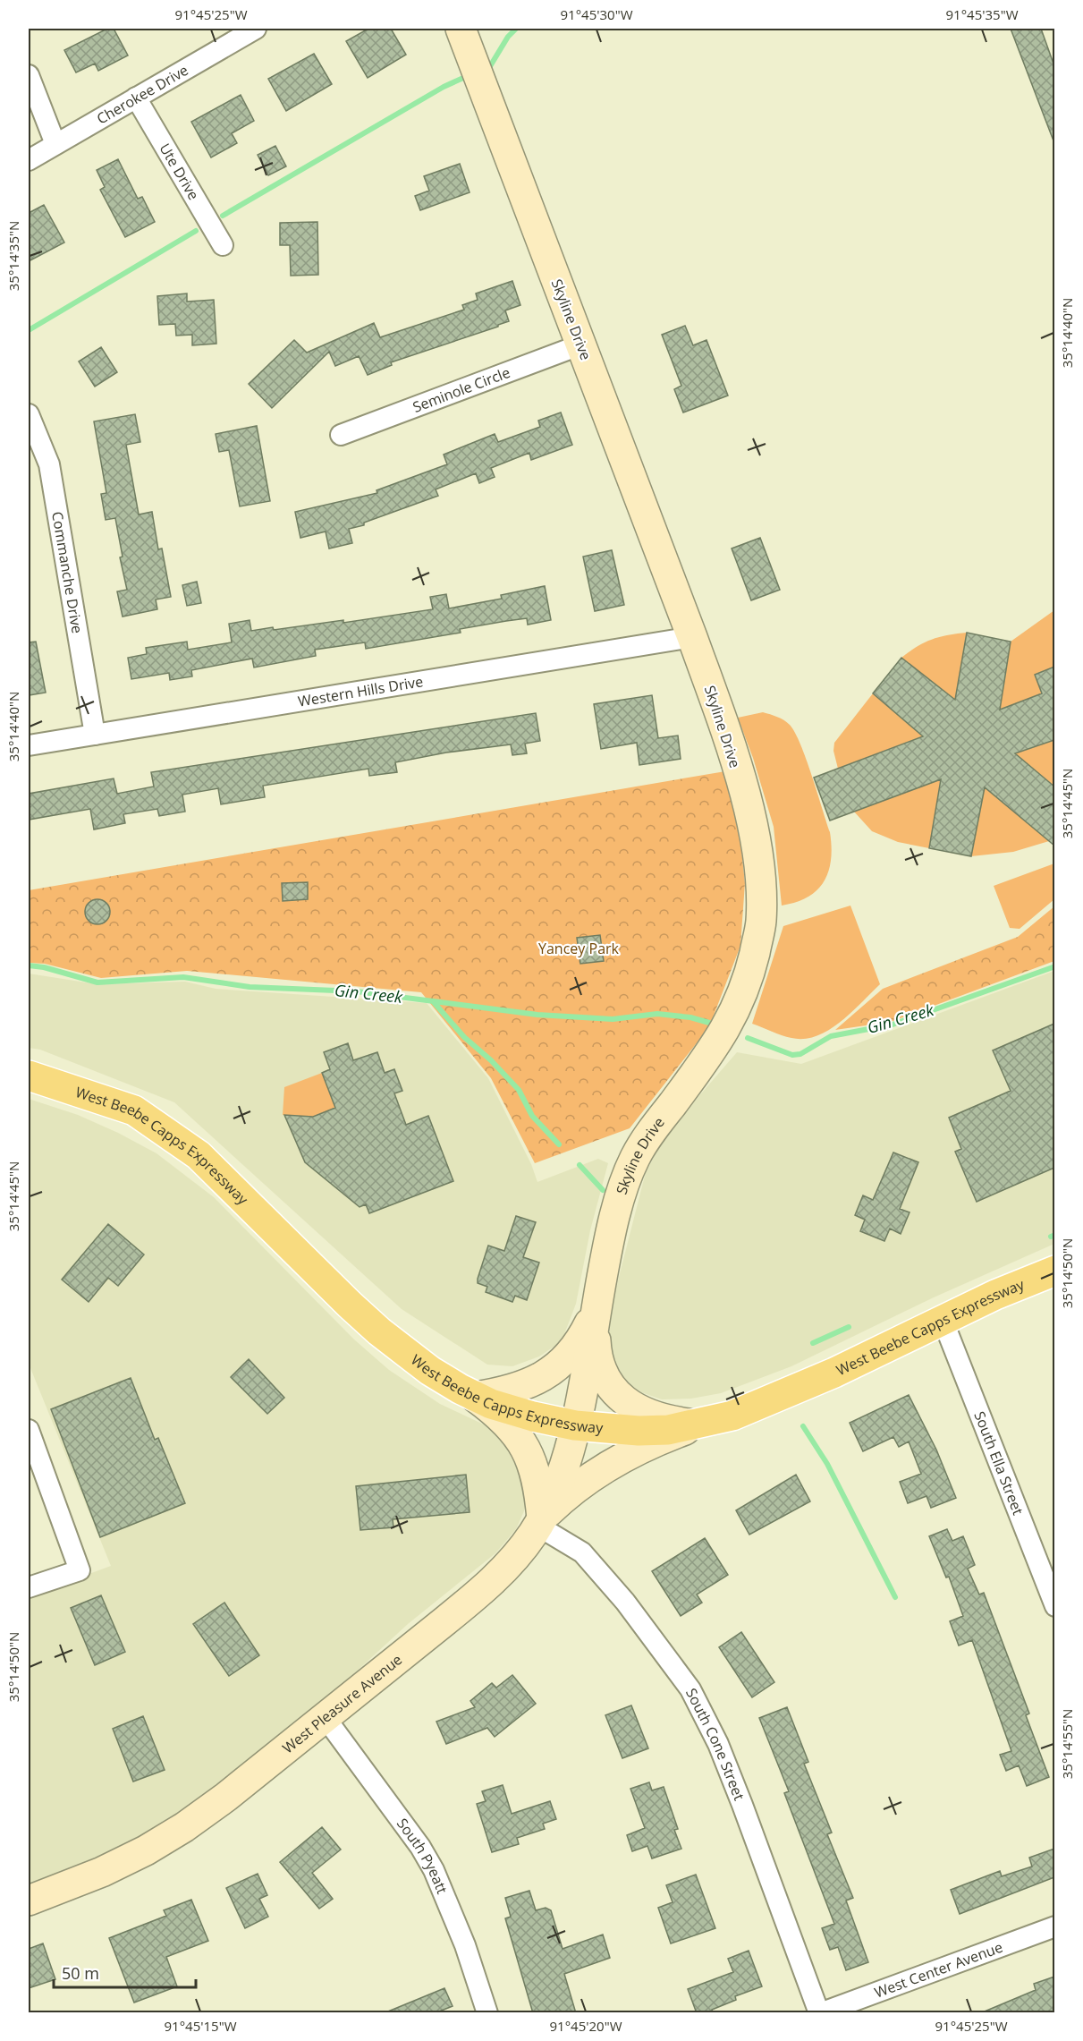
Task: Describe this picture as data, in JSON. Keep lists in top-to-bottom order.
{
  "streets": {
    "main road": ["West Beebe Capps Expressway"],
    "street": [
      "Cherokee Drive",
      "Ute Drive",
      "Skyline Drive",
      "Seminole Circle",
      "Commanche Drive",
      "Western Hills Drive",
      "South Ella Street",
      "West Pleasure Avenue",
      "South Cone Street",
      "South Pyeatt",
      "West Center Avenue"
    ]
  },
  "crossings": [
    ["Cherokee Drive", "Ute Drive"],
    ["Skyline Drive", "Seminole Circle"],
    ["Skyline Drive", "Western Hills Drive"],
    ["Skyline Drive", "West Beebe Capps Expressway"],
    ["Skyline Drive", "West Pleasure Avenue"],
    ["Commanche Drive", "Western Hills Drive"],
    ["West Beebe Capps Expressway", "South Ella Street"],
    ["West Beebe Capps Expressway", "West Pleasure Avenue"],
    ["West Pleasure Avenue", "South Cone Street"],
    ["West Pleasure Avenue", "South Pyeatt"],
    ["South Cone Street", "West Center Avenue"]
  ],
  "water": ["Gin Creek"],
  "parks": ["Yancey Park"],
  "scale_bar": "50 m",
  "coordinates": [
    "91°45'25\"W",
    "91°45'30\"W",
    "91°45'35\"W",
    "35°14'35\"N",
    "35°14'40\"N",
    "35°14'45\"N",
    "35°14'50\"N",
    "35°14'55\"N",
    "91°45'15\"W",
    "91°45'20\"W"
  ]
}
